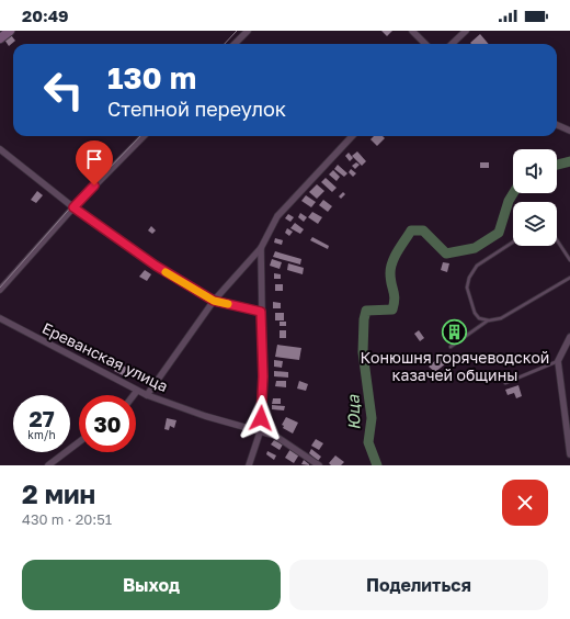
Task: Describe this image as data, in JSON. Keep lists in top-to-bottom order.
{
  "streets": {
    "street": ["Ереванская улица"]
  },
  "water": ["Юца"],
  "places": {
    "building": ["Конюшня горячеводской казачей общины"]
  },
  "page": {
    "status": "20:49",
    "turn": ["130 m", "Степной переулок"],
    "speed": "27 km/h",
    "limit": "30",
    "heading": ["2 мин", "430 m · 20:51"],
    "buttons": ["Выход", "Поделиться"]
  }
}
